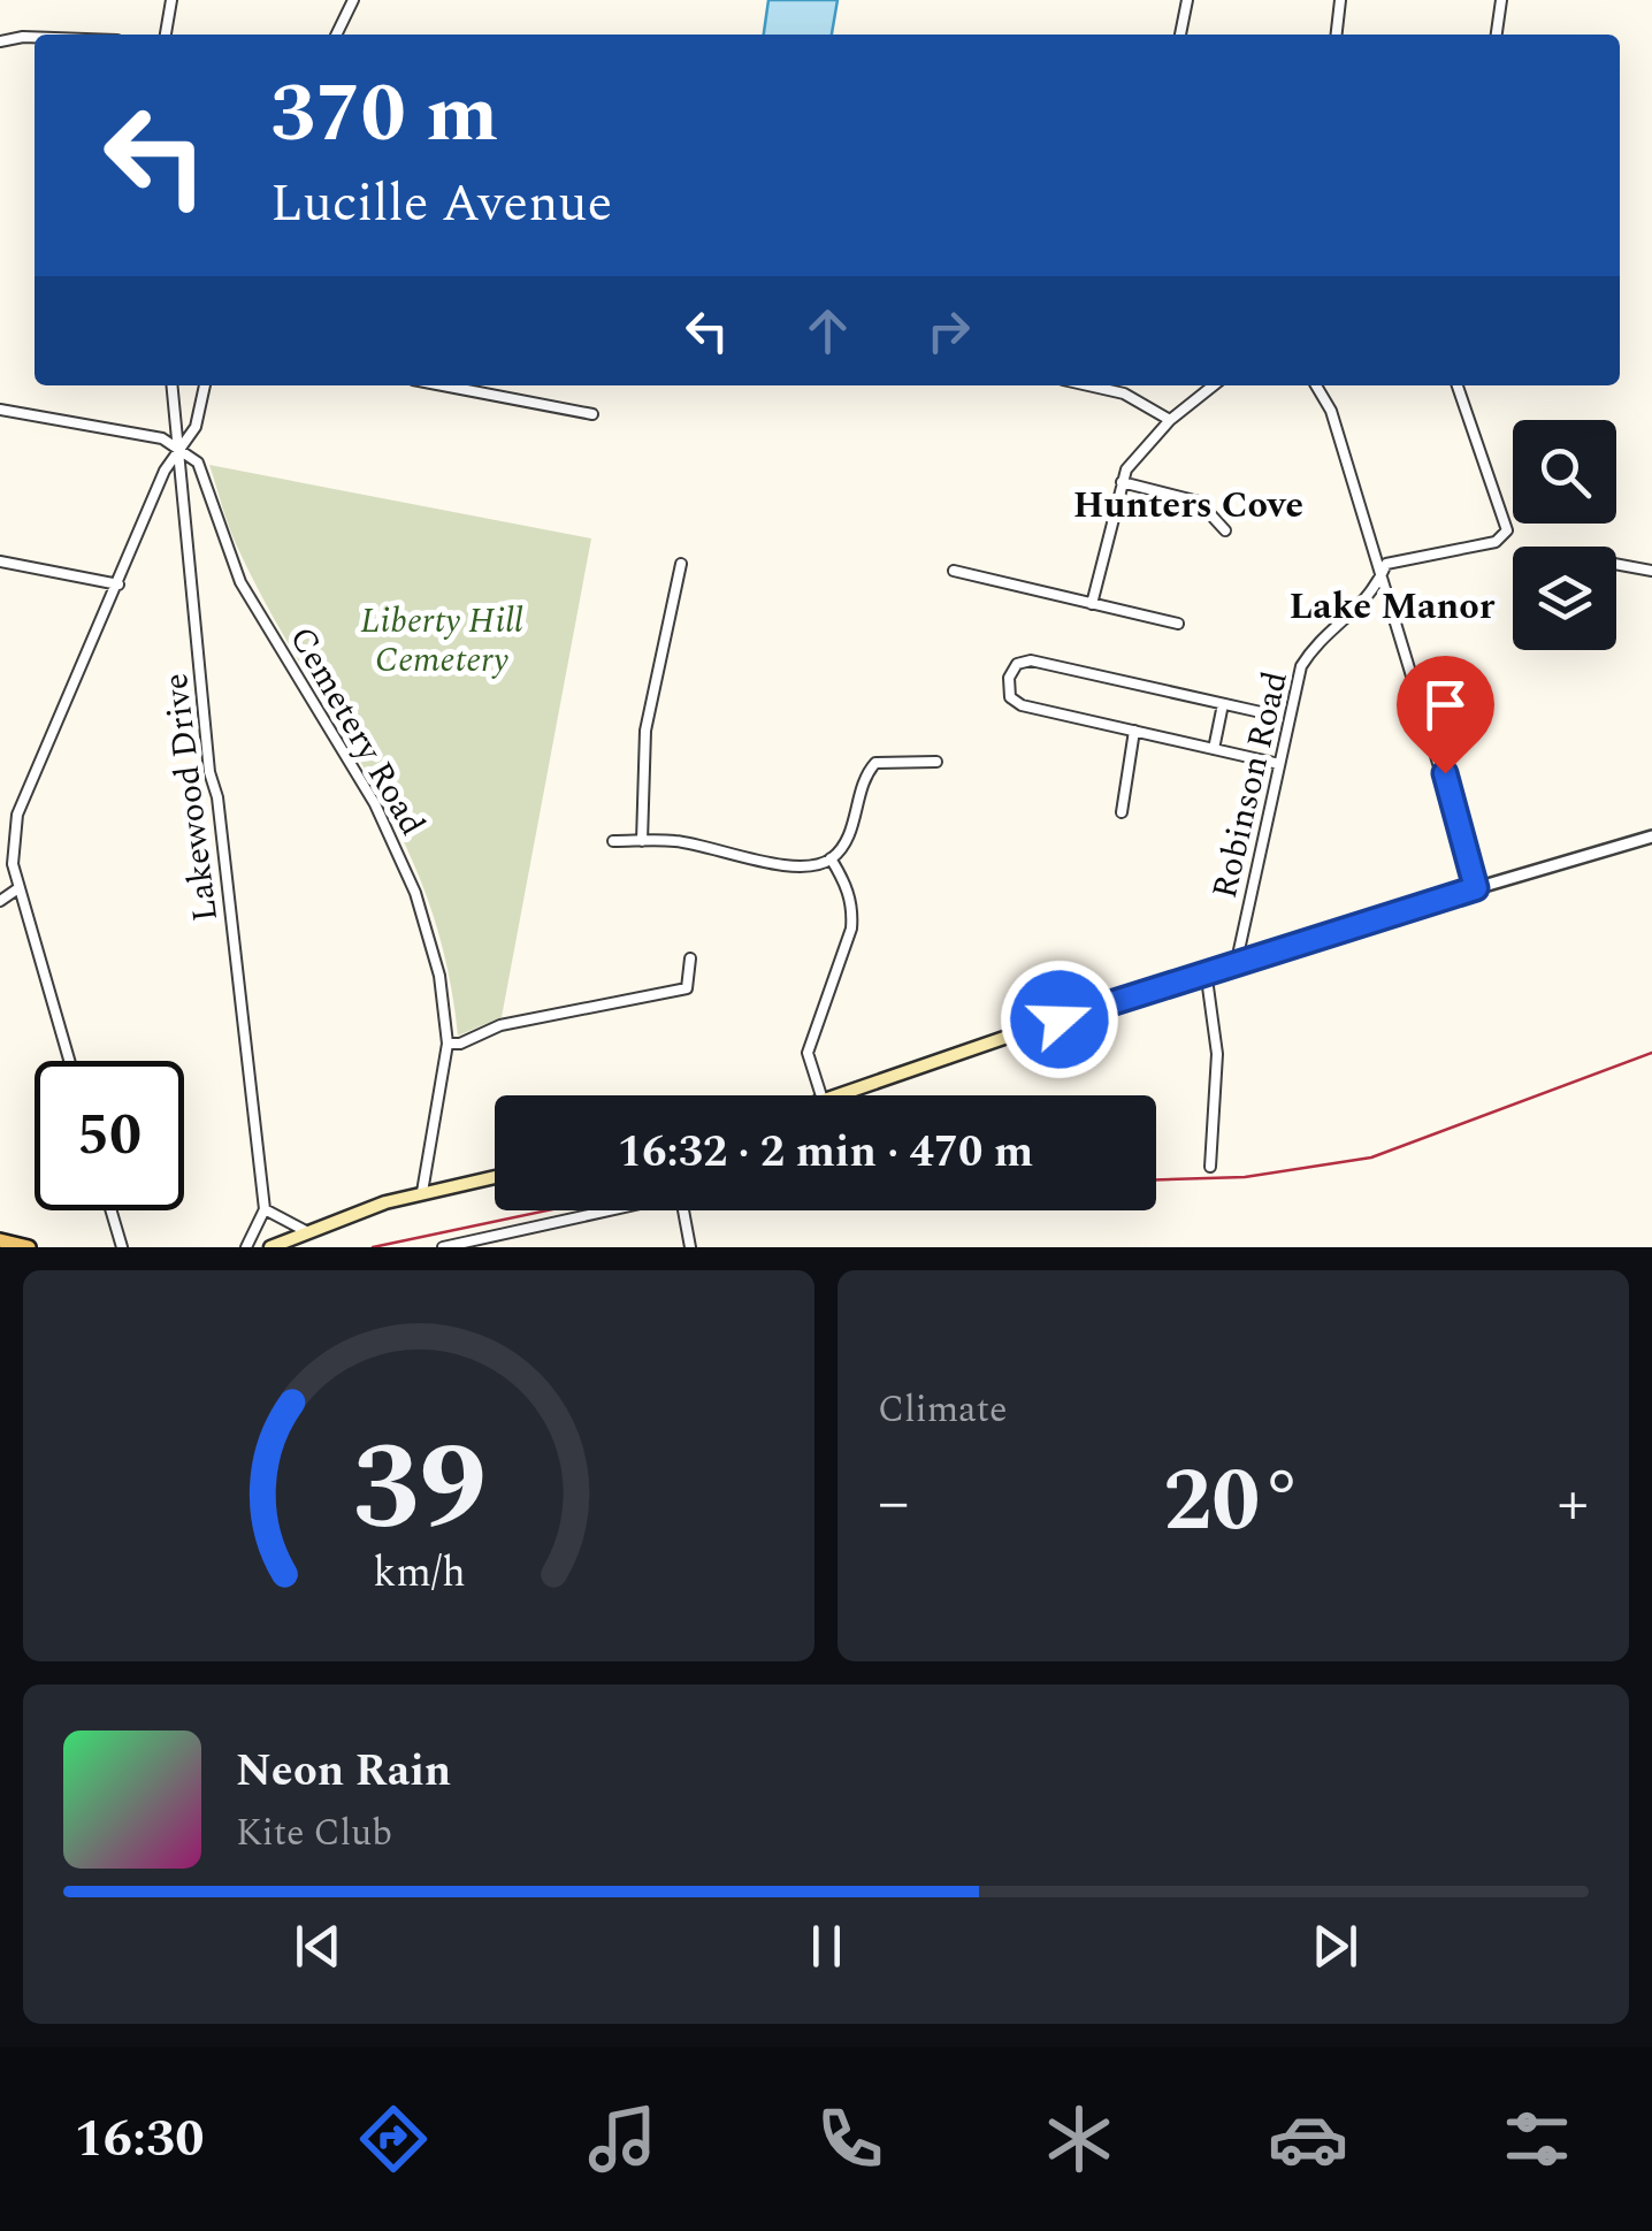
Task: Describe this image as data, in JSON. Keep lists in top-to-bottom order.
{
  "streets": {
    "street": ["Cemetery Road", "Robinson Road", "Lakewood Drive"]
  },
  "crossings": [
    ["Cemetery Road", "Lakewood Drive"]
  ],
  "districts": ["Hunters Cove", "Lake Manor"],
  "parks": ["Liberty Hill Cemetery"],
  "page": {
    "turn": ["370 m", "Lucille Avenue"],
    "limit": "50",
    "trip": "16:32 · 2 min · 470 m",
    "tile": "Climate",
    "heat": ["−", "20°", "+"],
    "song": ["Neon Rain", "Kite Club"],
    "tabs": "16:30",
    "gauge": ["39", "km/h"]
  }
}
